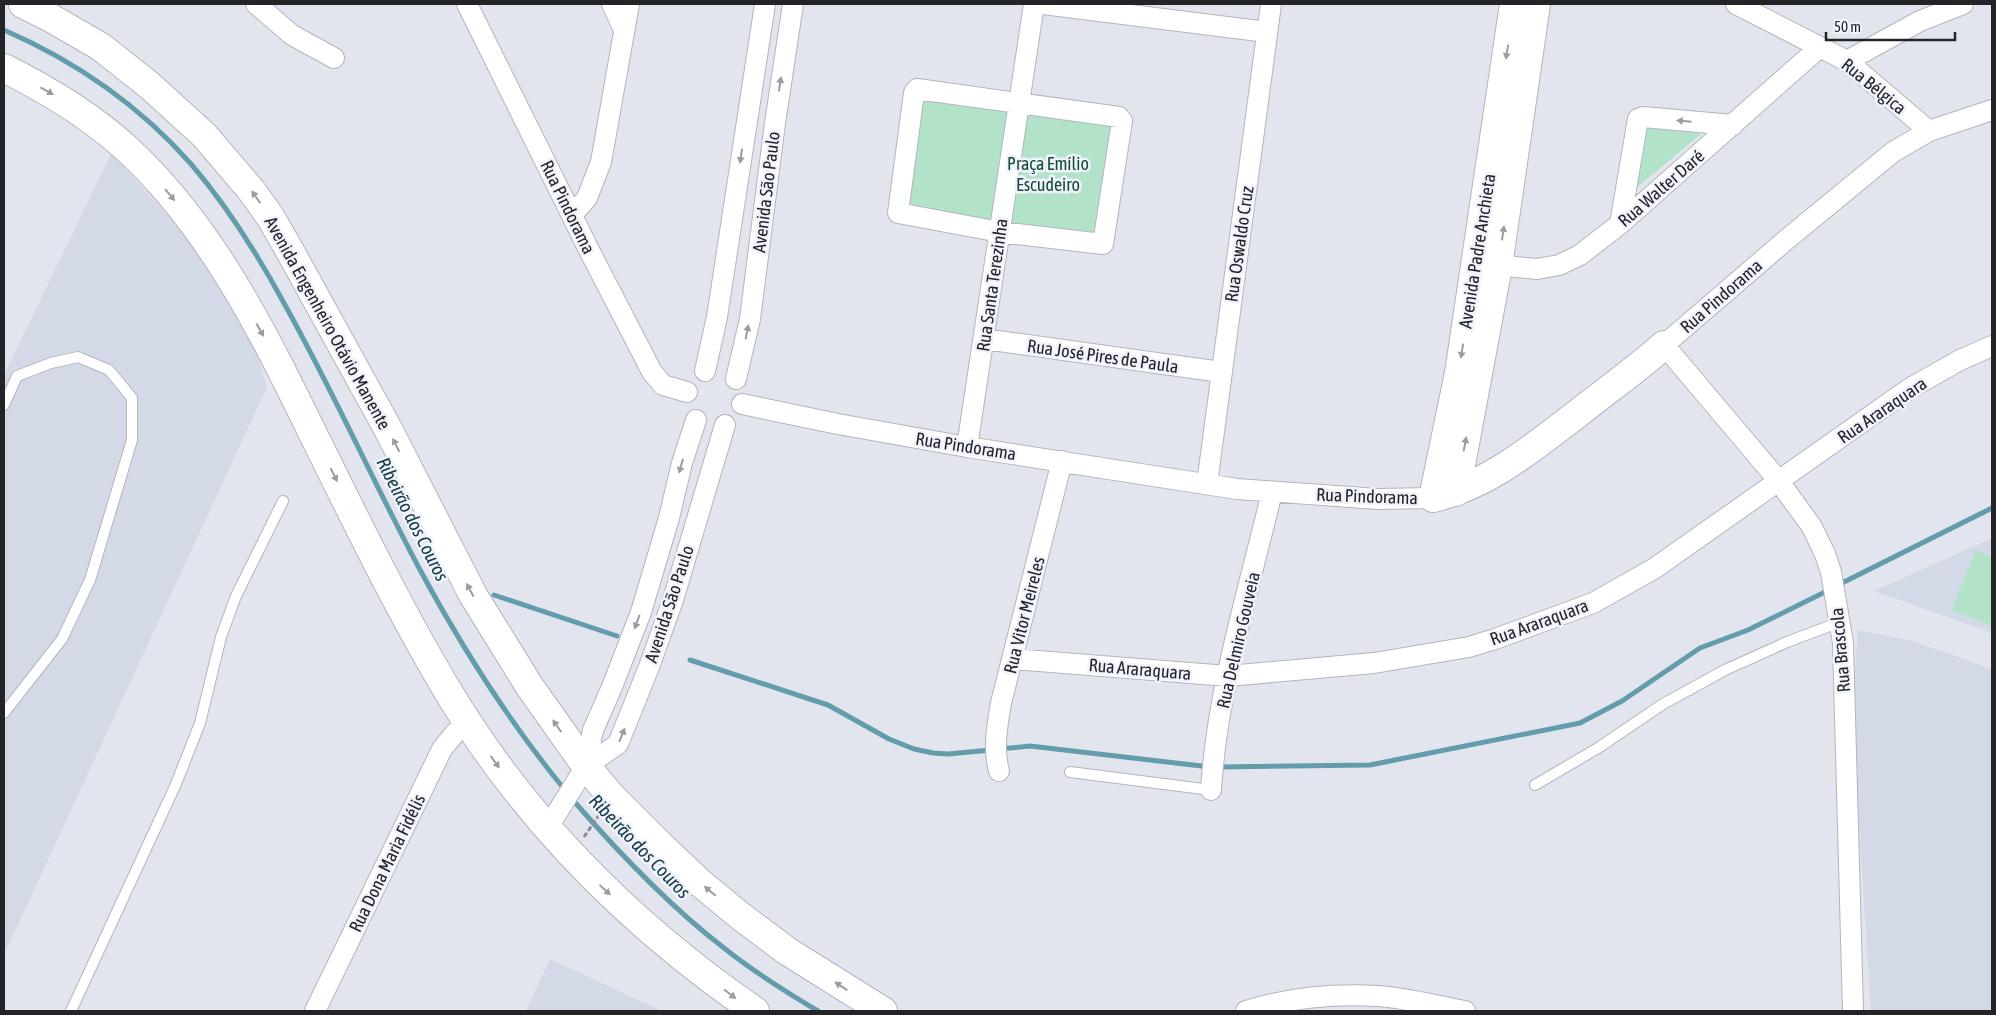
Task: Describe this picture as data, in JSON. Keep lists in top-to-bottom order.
{
  "streets": {
    "main road": ["Rua Pindorama", "Avenida Padre Anchieta", "Avenida Engenheiro Otávio Manente"],
    "street": [
      "Rua Bélgica",
      "Rua Walter Daré",
      "Avenida São Paulo",
      "Rua Oswaldo Cruz",
      "Rua Santa Terezinha",
      "Rua José Pires de Paula",
      "Rua Araraquara",
      "Rua Vitor Meireles",
      "Rua Delmiro Gouveia",
      "Rua Brascola",
      "Rua Dona Maria Fidélis"
    ]
  },
  "crossings": [
    ["Rua Bélgica", "Rua Walter Daré"],
    ["Rua Bélgica", "Rua Pindorama"],
    ["Rua Walter Daré", "Avenida Padre Anchieta"],
    ["Avenida São Paulo", "Rua Pindorama"],
    ["Avenida São Paulo", "Avenida Engenheiro Otávio Manente"],
    ["Rua Pindorama", "Rua Oswaldo Cruz"],
    ["Rua Pindorama", "Avenida Padre Anchieta"],
    ["Rua Pindorama", "Rua Santa Terezinha"],
    ["Rua Pindorama", "Rua Vitor Meireles"],
    ["Rua Pindorama", "Rua Delmiro Gouveia"],
    ["Rua Pindorama", "Rua Brascola"],
    ["Rua Oswaldo Cruz", "Rua José Pires de Paula"],
    ["Rua Santa Terezinha", "Rua José Pires de Paula"],
    ["Rua Araraquara", "Rua Vitor Meireles"],
    ["Rua Araraquara", "Rua Delmiro Gouveia"],
    ["Rua Araraquara", "Rua Brascola"]
  ],
  "water": ["Ribeirão dos Couros"],
  "parks": ["Praça Emílio Escudeiro"],
  "scale_bar": "50 m"
}
